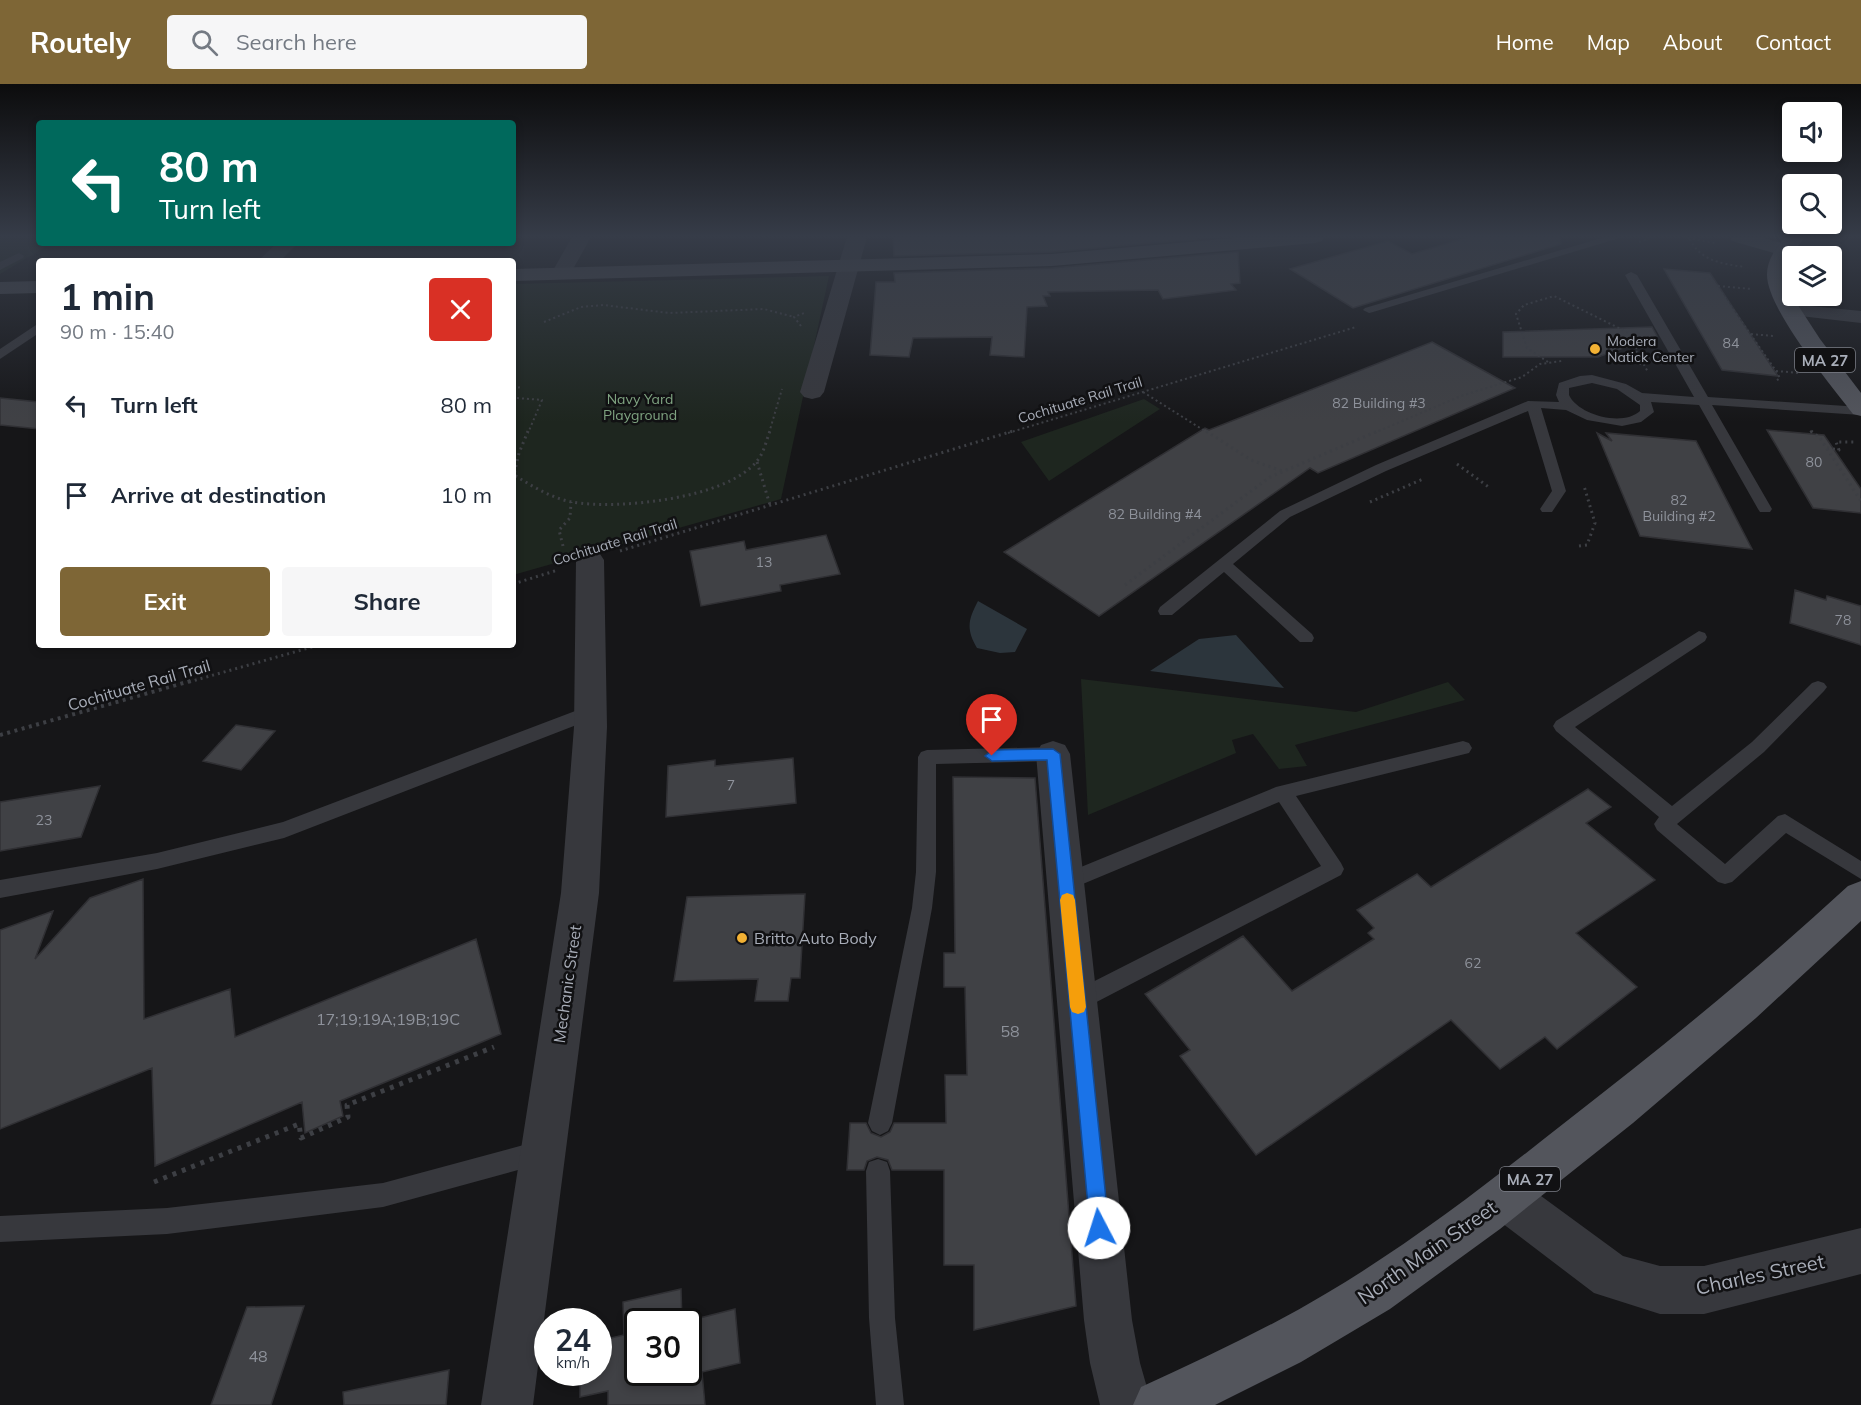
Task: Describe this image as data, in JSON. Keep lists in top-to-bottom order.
{
  "streets": {
    "main road": ["MA 27", "North Main Street"],
    "street": ["Mechanic Street", "Charles Street"],
    "path": ["Cochituate Rail Trail"]
  },
  "crossings": [
    ["Cochituate Rail Trail", "Mechanic Street"],
    ["North Main Street", "Charles Street"]
  ],
  "parks": ["Navy Yard Playground"],
  "places": ["Modera Natick Center", "Britto Auto Body"],
  "house_numbers": [
    "84",
    "82 Building #3",
    "80",
    "82 Building #2",
    "82 Building #4",
    "13",
    "78",
    "7",
    "23",
    "62",
    "17;19;19A;19B;19C",
    "58",
    "48"
  ],
  "page": {
    "header": "Routely",
    "search": "Search here",
    "nav": [
      "Home",
      "Map",
      "About",
      "Contact"
    ],
    "turn": ["80 m", "Turn left"],
    "heading": ["1 min", "90 m · 15:40"],
    "list": [
      {
        "name": "Turn left",
        "value": "80 m"
      },
      {
        "name": "Arrive at destination",
        "value": "10 m"
      }
    ],
    "buttons": ["Exit", "Share"],
    "speed": "24 km/h",
    "limit": "30"
  }
}
